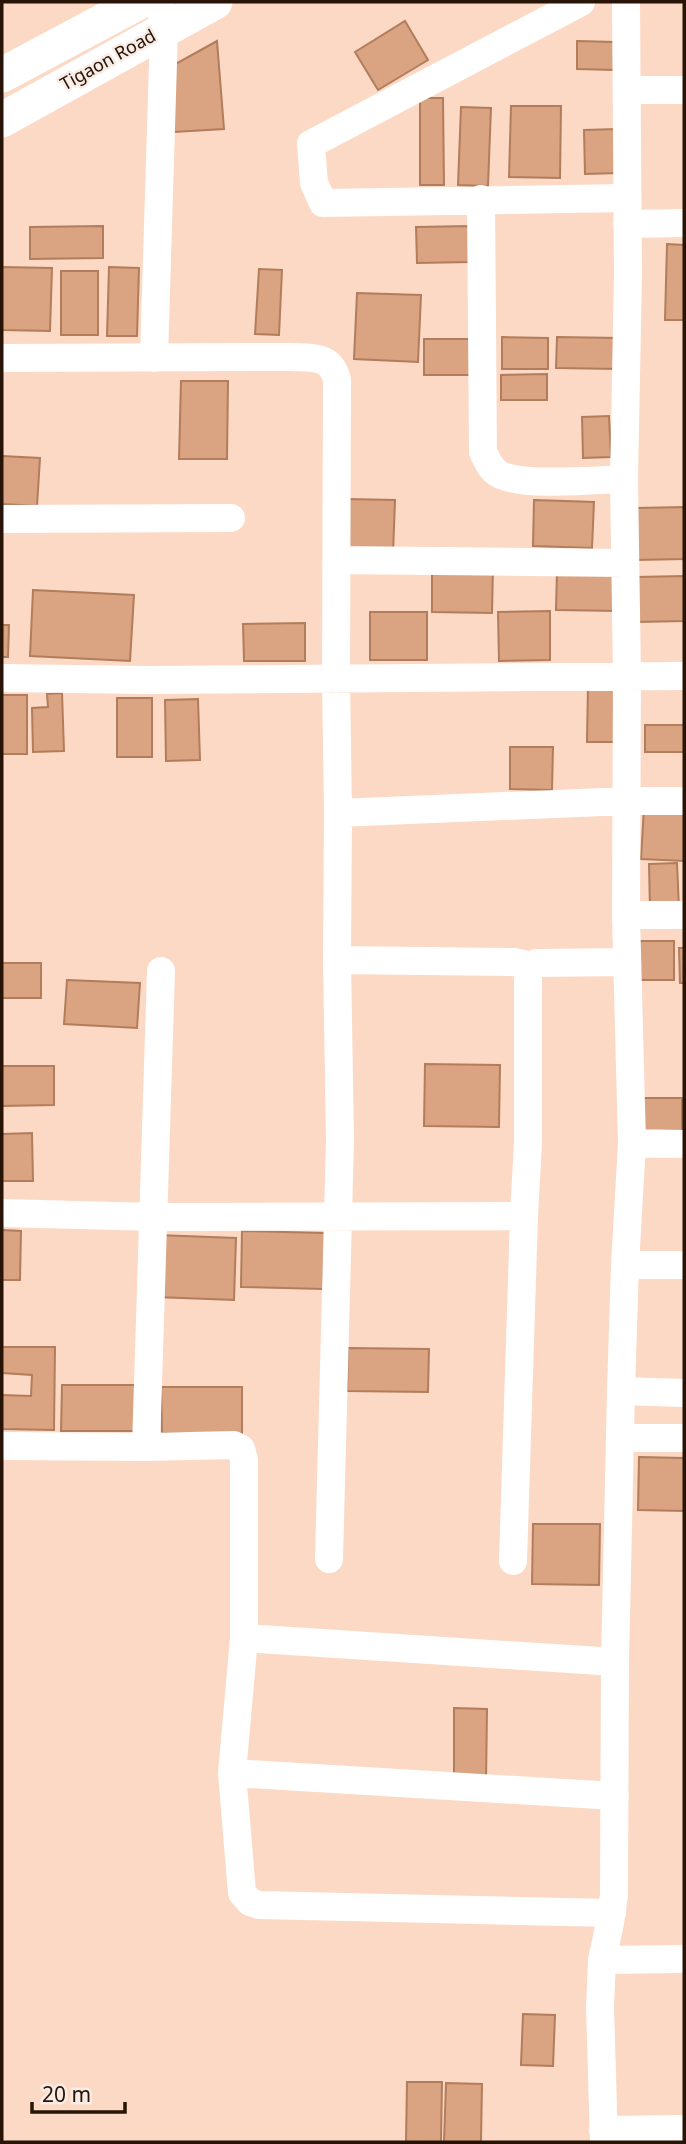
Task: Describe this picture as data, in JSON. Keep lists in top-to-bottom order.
{
  "streets": {
    "street": ["Tigaon Road"]
  },
  "scale_bar": "20 m"
}
